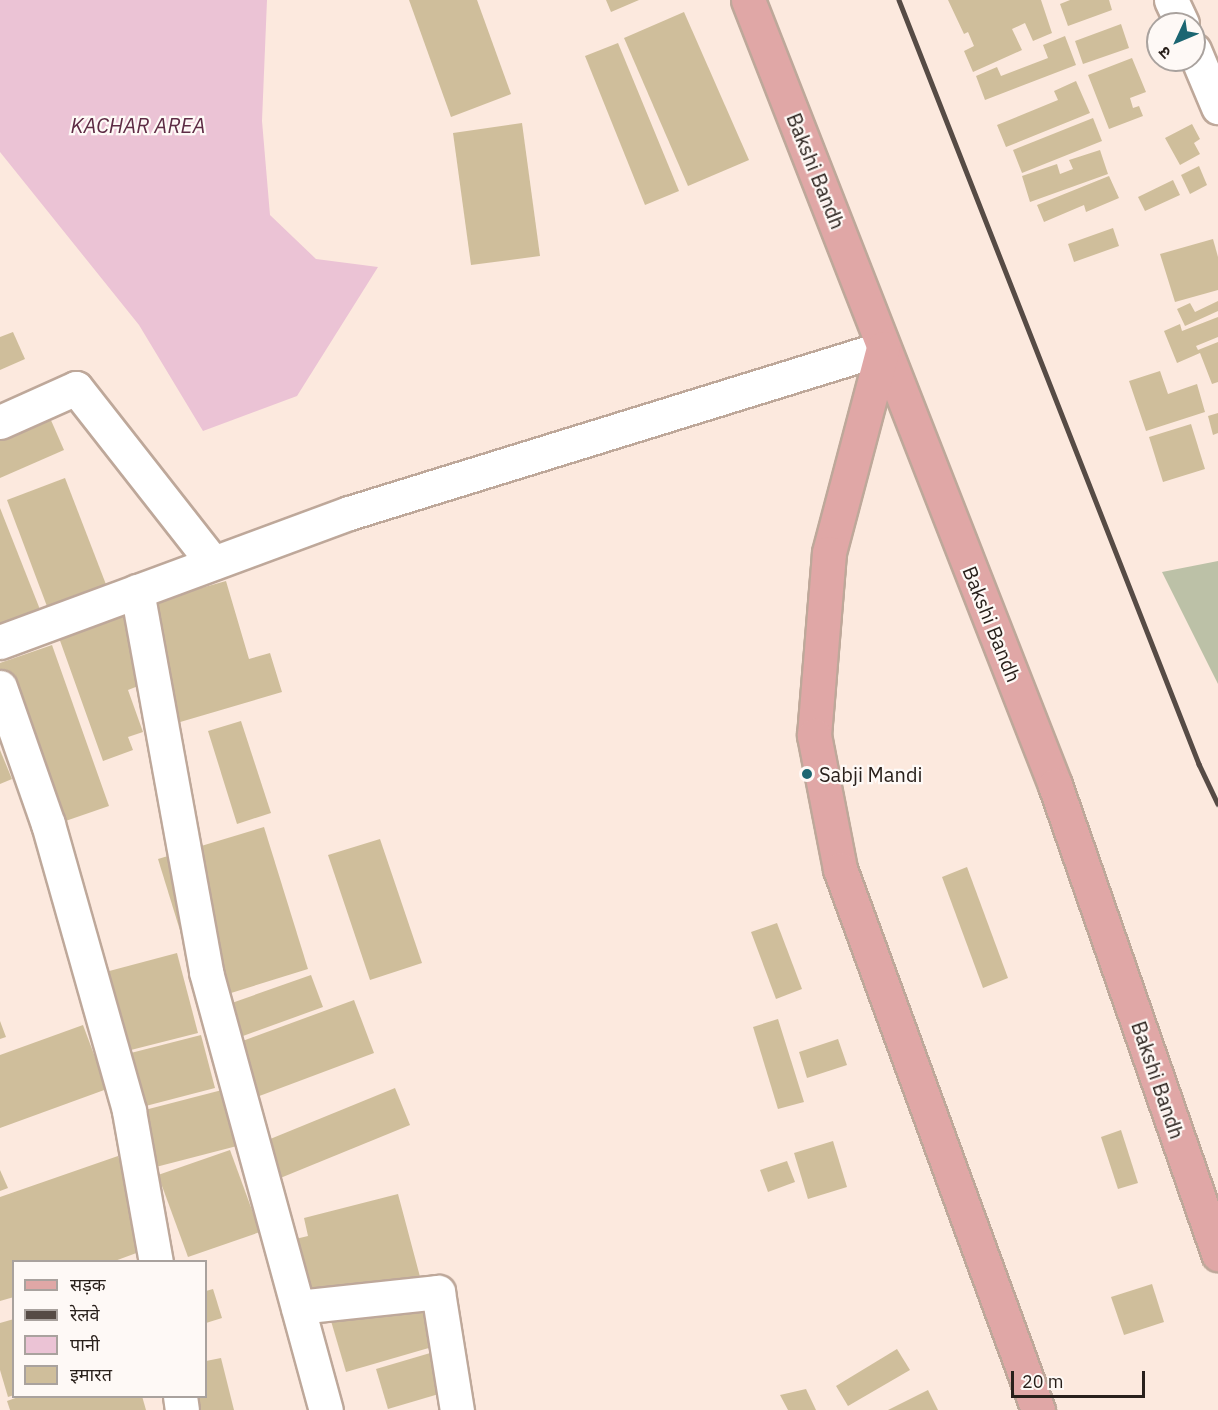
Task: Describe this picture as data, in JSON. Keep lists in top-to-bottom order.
{
  "streets": {
    "main road": ["Bakshi Bandh"]
  },
  "water": ["KACHAR AREA"],
  "places": ["Sabji Mandi"],
  "legend": [
    "सड़क",
    "रेलवे",
    "पानी",
    "इमारत"
  ],
  "scale_bar": "20 m",
  "north": "bottom left"
}
